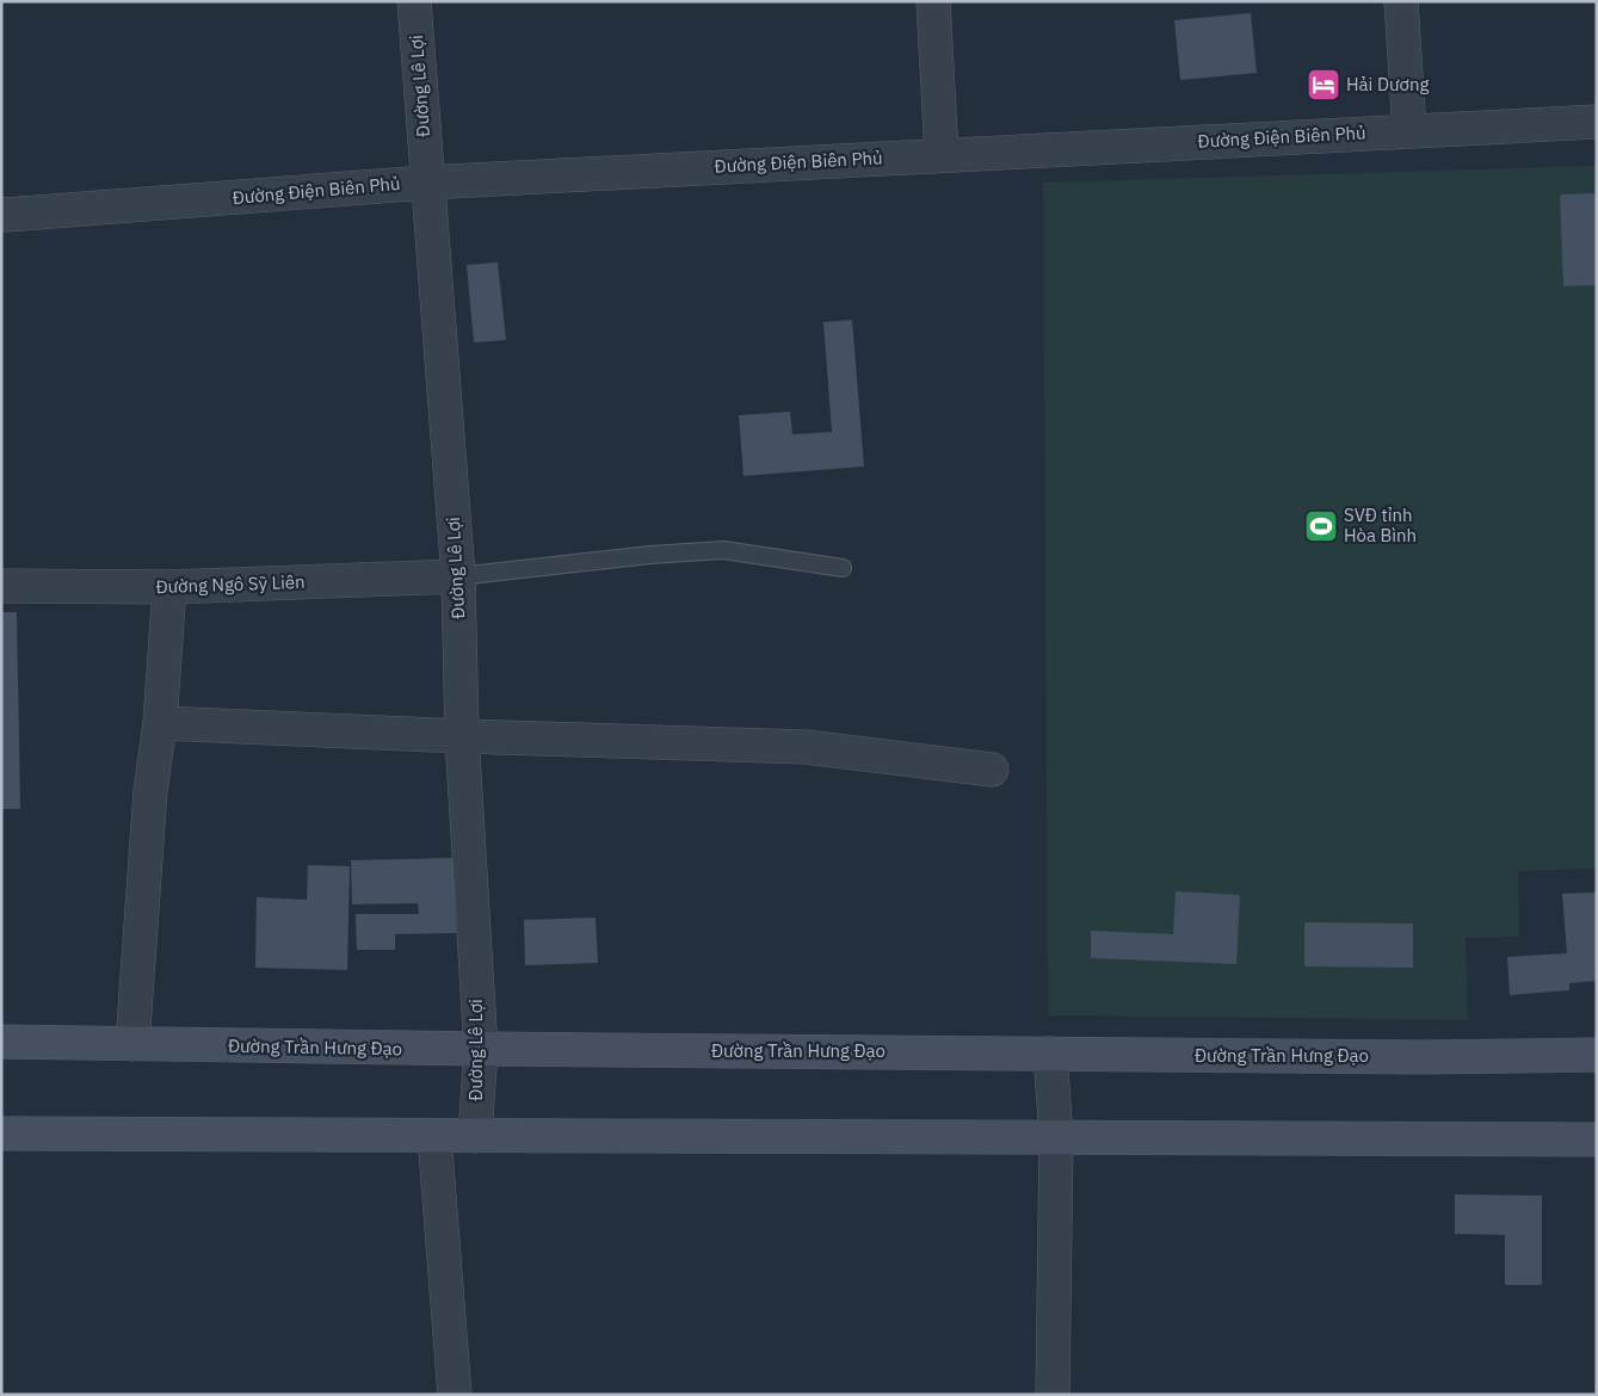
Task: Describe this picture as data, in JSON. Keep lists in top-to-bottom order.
{
  "streets": {
    "main road": ["Đường Trần Hưng Đạo"],
    "street": ["Đường Lê Lợi", "Đường Điện Biên Phủ", "Đường Ngô Sỹ Liên"]
  },
  "crossings": [
    ["Đường Lê Lợi", "Đường Điện Biên Phủ"],
    ["Đường Lê Lợi", "Đường Ngô Sỹ Liên"],
    ["Đường Lê Lợi", "Đường Trần Hưng Đạo"]
  ],
  "places": {
    "hotel": ["Hải Dương"],
    "sports": ["SVĐ tỉnh Hòa Bình"]
  }
}
